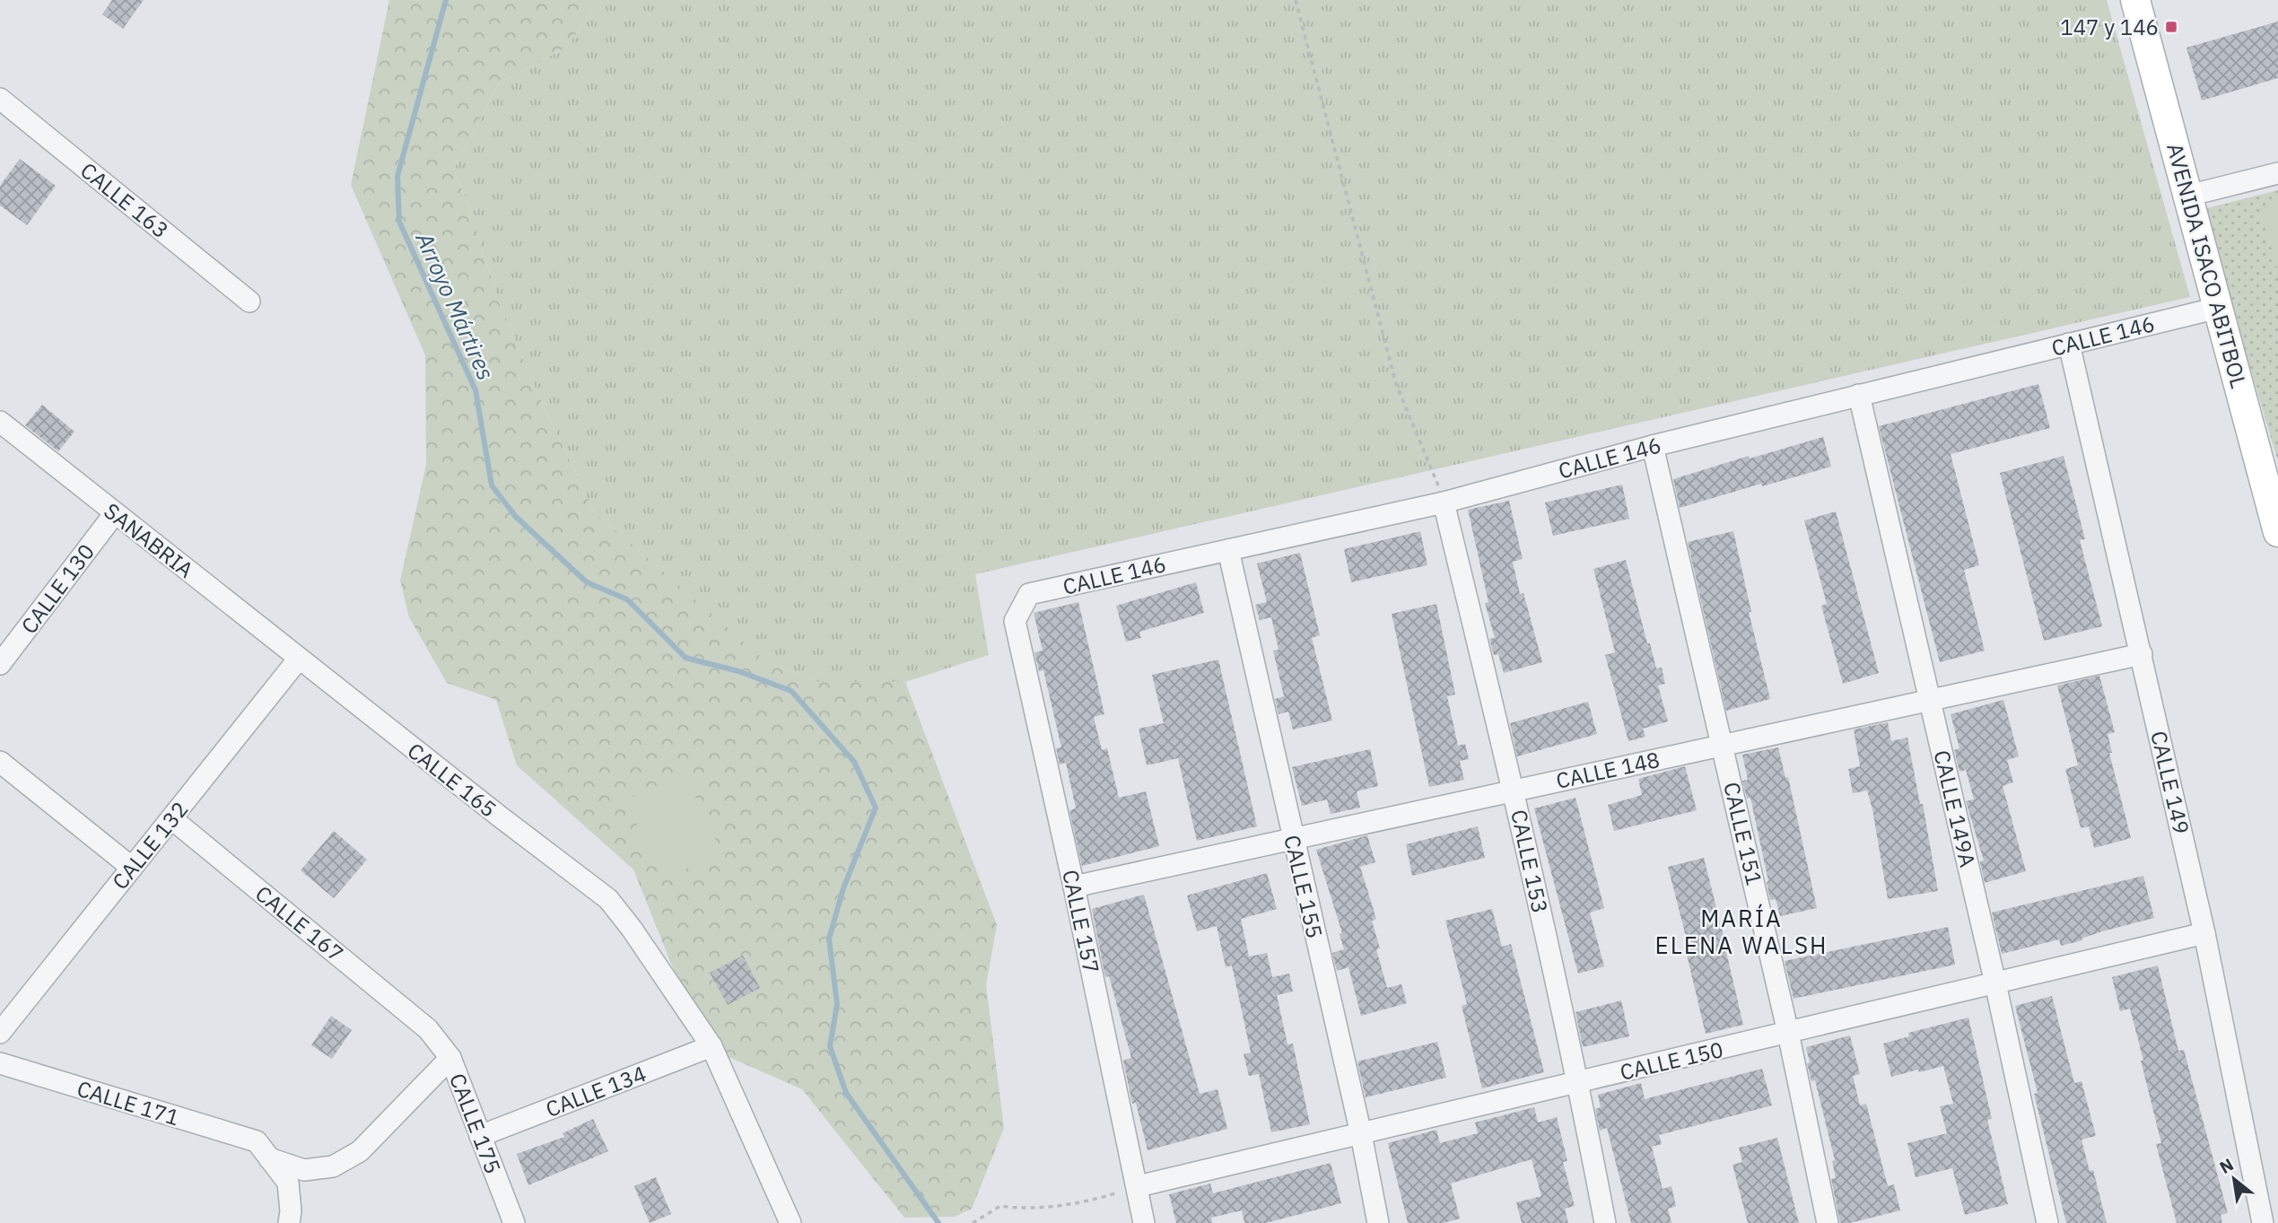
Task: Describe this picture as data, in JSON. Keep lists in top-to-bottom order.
{
  "streets": {
    "main road": ["AVENIDA ISACO ABITBOL"],
    "street": [
      "CALLE 163",
      "CALLE 146",
      "SANABRIA",
      "CALLE 130",
      "CALLE 148",
      "CALLE 165",
      "CALLE 149",
      "CALLE 149A",
      "CALLE 151",
      "CALLE 132",
      "CALLE 153",
      "CALLE 155",
      "CALLE 157",
      "CALLE 167",
      "CALLE 150",
      "CALLE 134",
      "CALLE 171",
      "CALLE 175"
    ]
  },
  "crossings": [
    ["AVENIDA ISACO ABITBOL", "CALLE 146"],
    ["CALLE 146", "CALLE 149"],
    ["CALLE 146", "CALLE 149A"],
    ["CALLE 146", "CALLE 151"],
    ["CALLE 146", "CALLE 153"],
    ["CALLE 146", "CALLE 155"],
    ["CALLE 146", "CALLE 157"],
    ["SANABRIA", "CALLE 130"],
    ["SANABRIA", "CALLE 165"],
    ["SANABRIA", "CALLE 132"],
    ["CALLE 148", "CALLE 149"],
    ["CALLE 148", "CALLE 149A"],
    ["CALLE 148", "CALLE 151"],
    ["CALLE 148", "CALLE 153"],
    ["CALLE 148", "CALLE 155"],
    ["CALLE 148", "CALLE 157"],
    ["CALLE 165", "CALLE 132"],
    ["CALLE 165", "CALLE 134"],
    ["CALLE 149", "CALLE 150"],
    ["CALLE 149A", "CALLE 150"],
    ["CALLE 151", "CALLE 150"],
    ["CALLE 132", "CALLE 167"],
    ["CALLE 153", "CALLE 150"],
    ["CALLE 155", "CALLE 150"],
    ["CALLE 157", "CALLE 150"],
    ["CALLE 167", "CALLE 175"],
    ["CALLE 134", "CALLE 175"]
  ],
  "districts": ["MARÍA ELENA WALSH"],
  "water": ["Arroyo Mártires"],
  "places": {
    "transit": ["147 y 146"]
  },
  "north": "top left"
}
